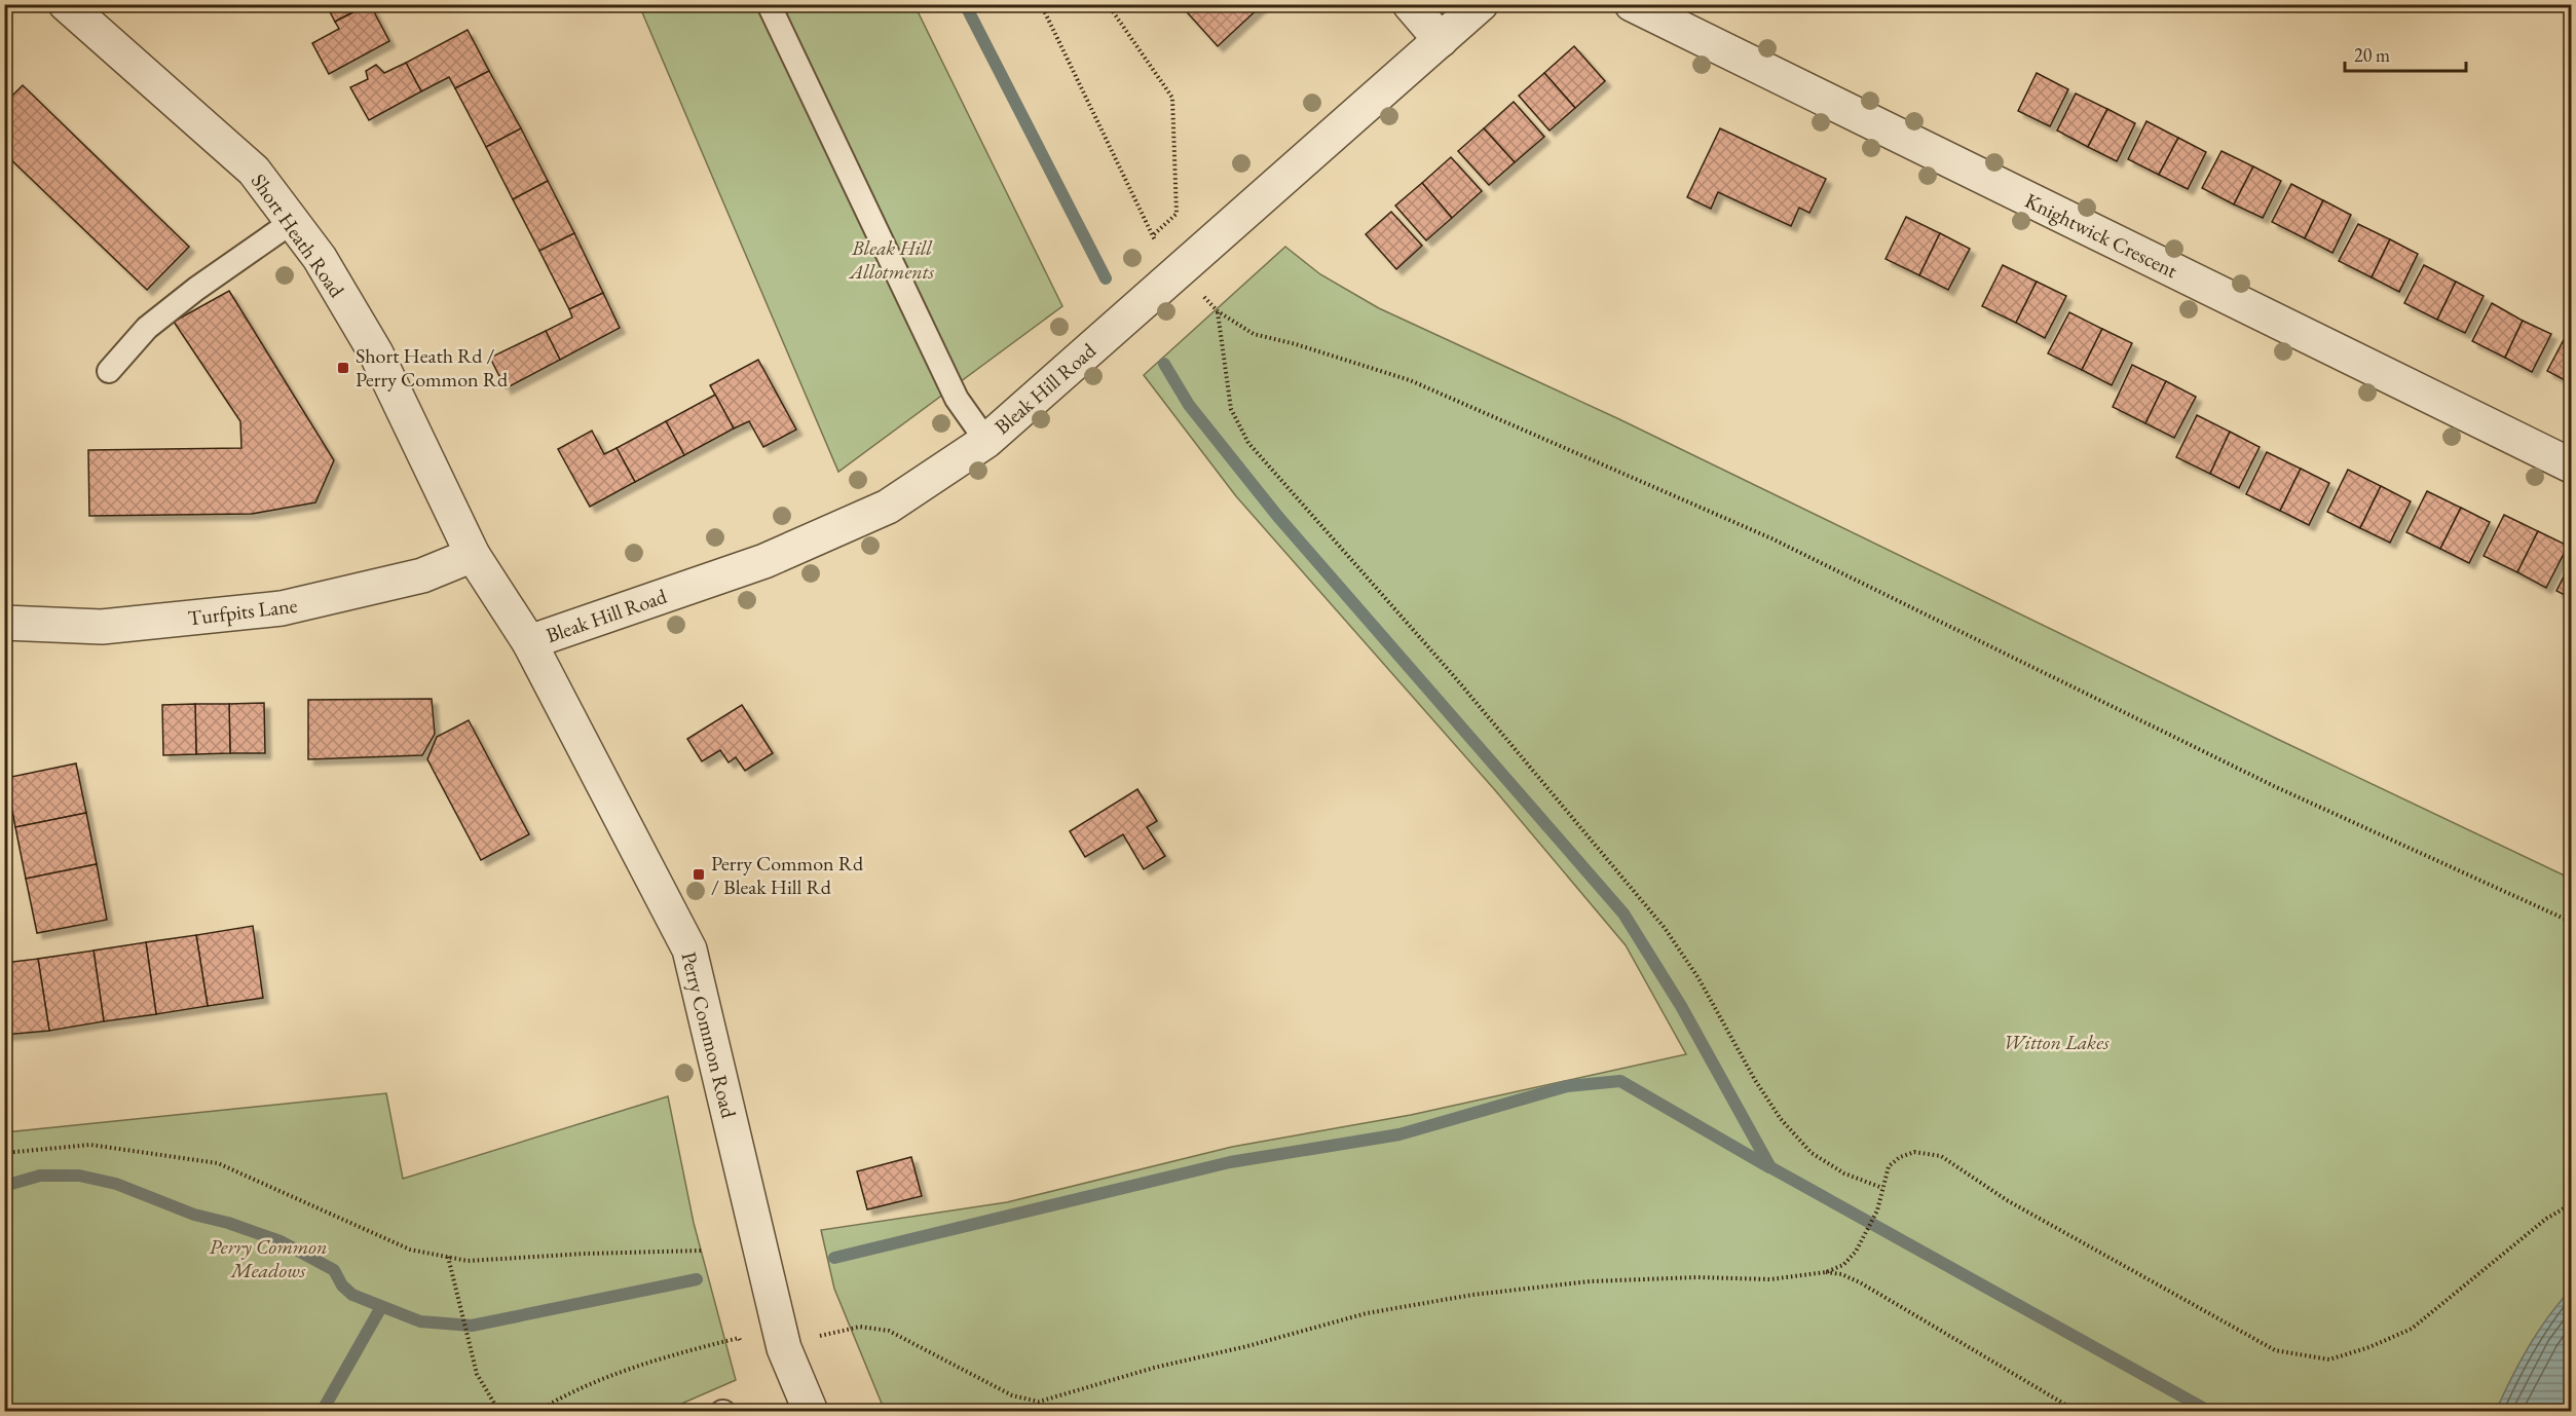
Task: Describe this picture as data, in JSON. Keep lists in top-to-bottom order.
{
  "streets": {
    "street": [
      "Short Heath Road",
      "Knightwick Crescent",
      "Bleak Hill Road",
      "Turfpits Lane",
      "Perry Common Road"
    ]
  },
  "crossings": [
    ["Short Heath Road", "Turfpits Lane"],
    ["Short Heath Road", "Perry Common Road"],
    ["Bleak Hill Road", "Perry Common Road"],
    ["Turfpits Lane", "Perry Common Road"]
  ],
  "parks": ["Bleak Hill Allotments", "Witton Lakes", "Perry Common Meadows"],
  "places": {
    "transit": ["Short Heath Rd / Perry Common Rd", "Perry Common Rd / Bleak Hill Rd"]
  },
  "scale_bar": "20 m"
}
